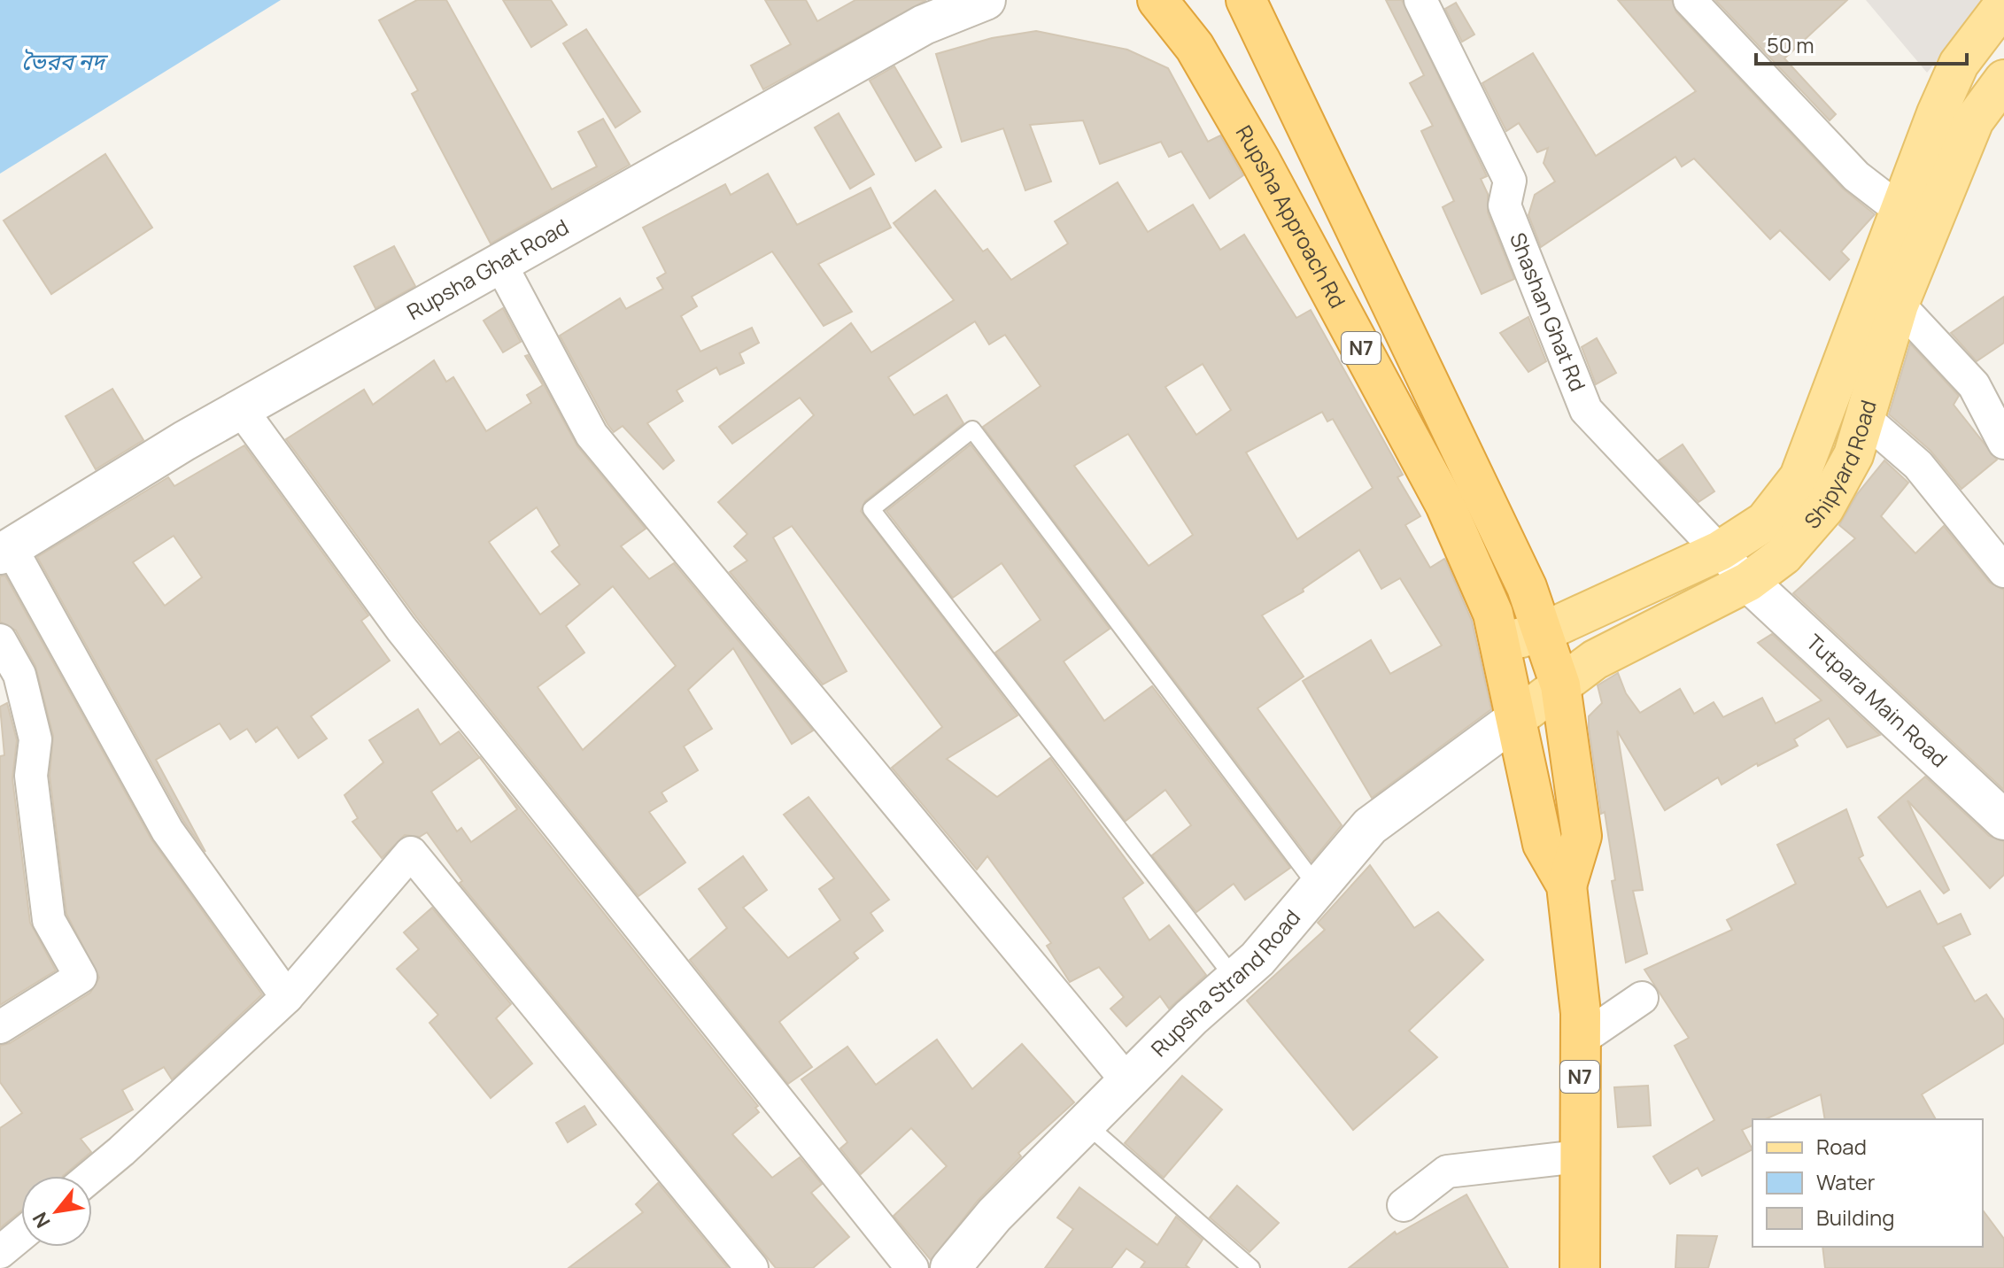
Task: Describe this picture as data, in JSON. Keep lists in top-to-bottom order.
{
  "streets": {
    "highway": ["Rupsha Approach Rd", "N7"],
    "main road": ["Shipyard Road"],
    "street": [
      "Rupsha Ghat Road",
      "Shashan Ghat Rd",
      "Tutpara Main Road",
      "Rupsha Strand Road"
    ]
  },
  "crossings": [
    ["Rupsha Approach Rd", "N7"],
    ["Rupsha Approach Rd", "Shipyard Road"],
    ["Rupsha Approach Rd", "Rupsha Strand Road"],
    ["Shashan Ghat Rd", "Shipyard Road"],
    ["Shashan Ghat Rd", "Tutpara Main Road"],
    ["N7", "Shipyard Road"],
    ["N7", "Rupsha Strand Road"],
    ["Shipyard Road", "Tutpara Main Road"],
    ["Shipyard Road", "Rupsha Strand Road"]
  ],
  "water": ["ভৈরব নদ"],
  "legend": ["Road", "Water", "Building"],
  "scale_bar": "50 m",
  "north": "bottom left"
}
